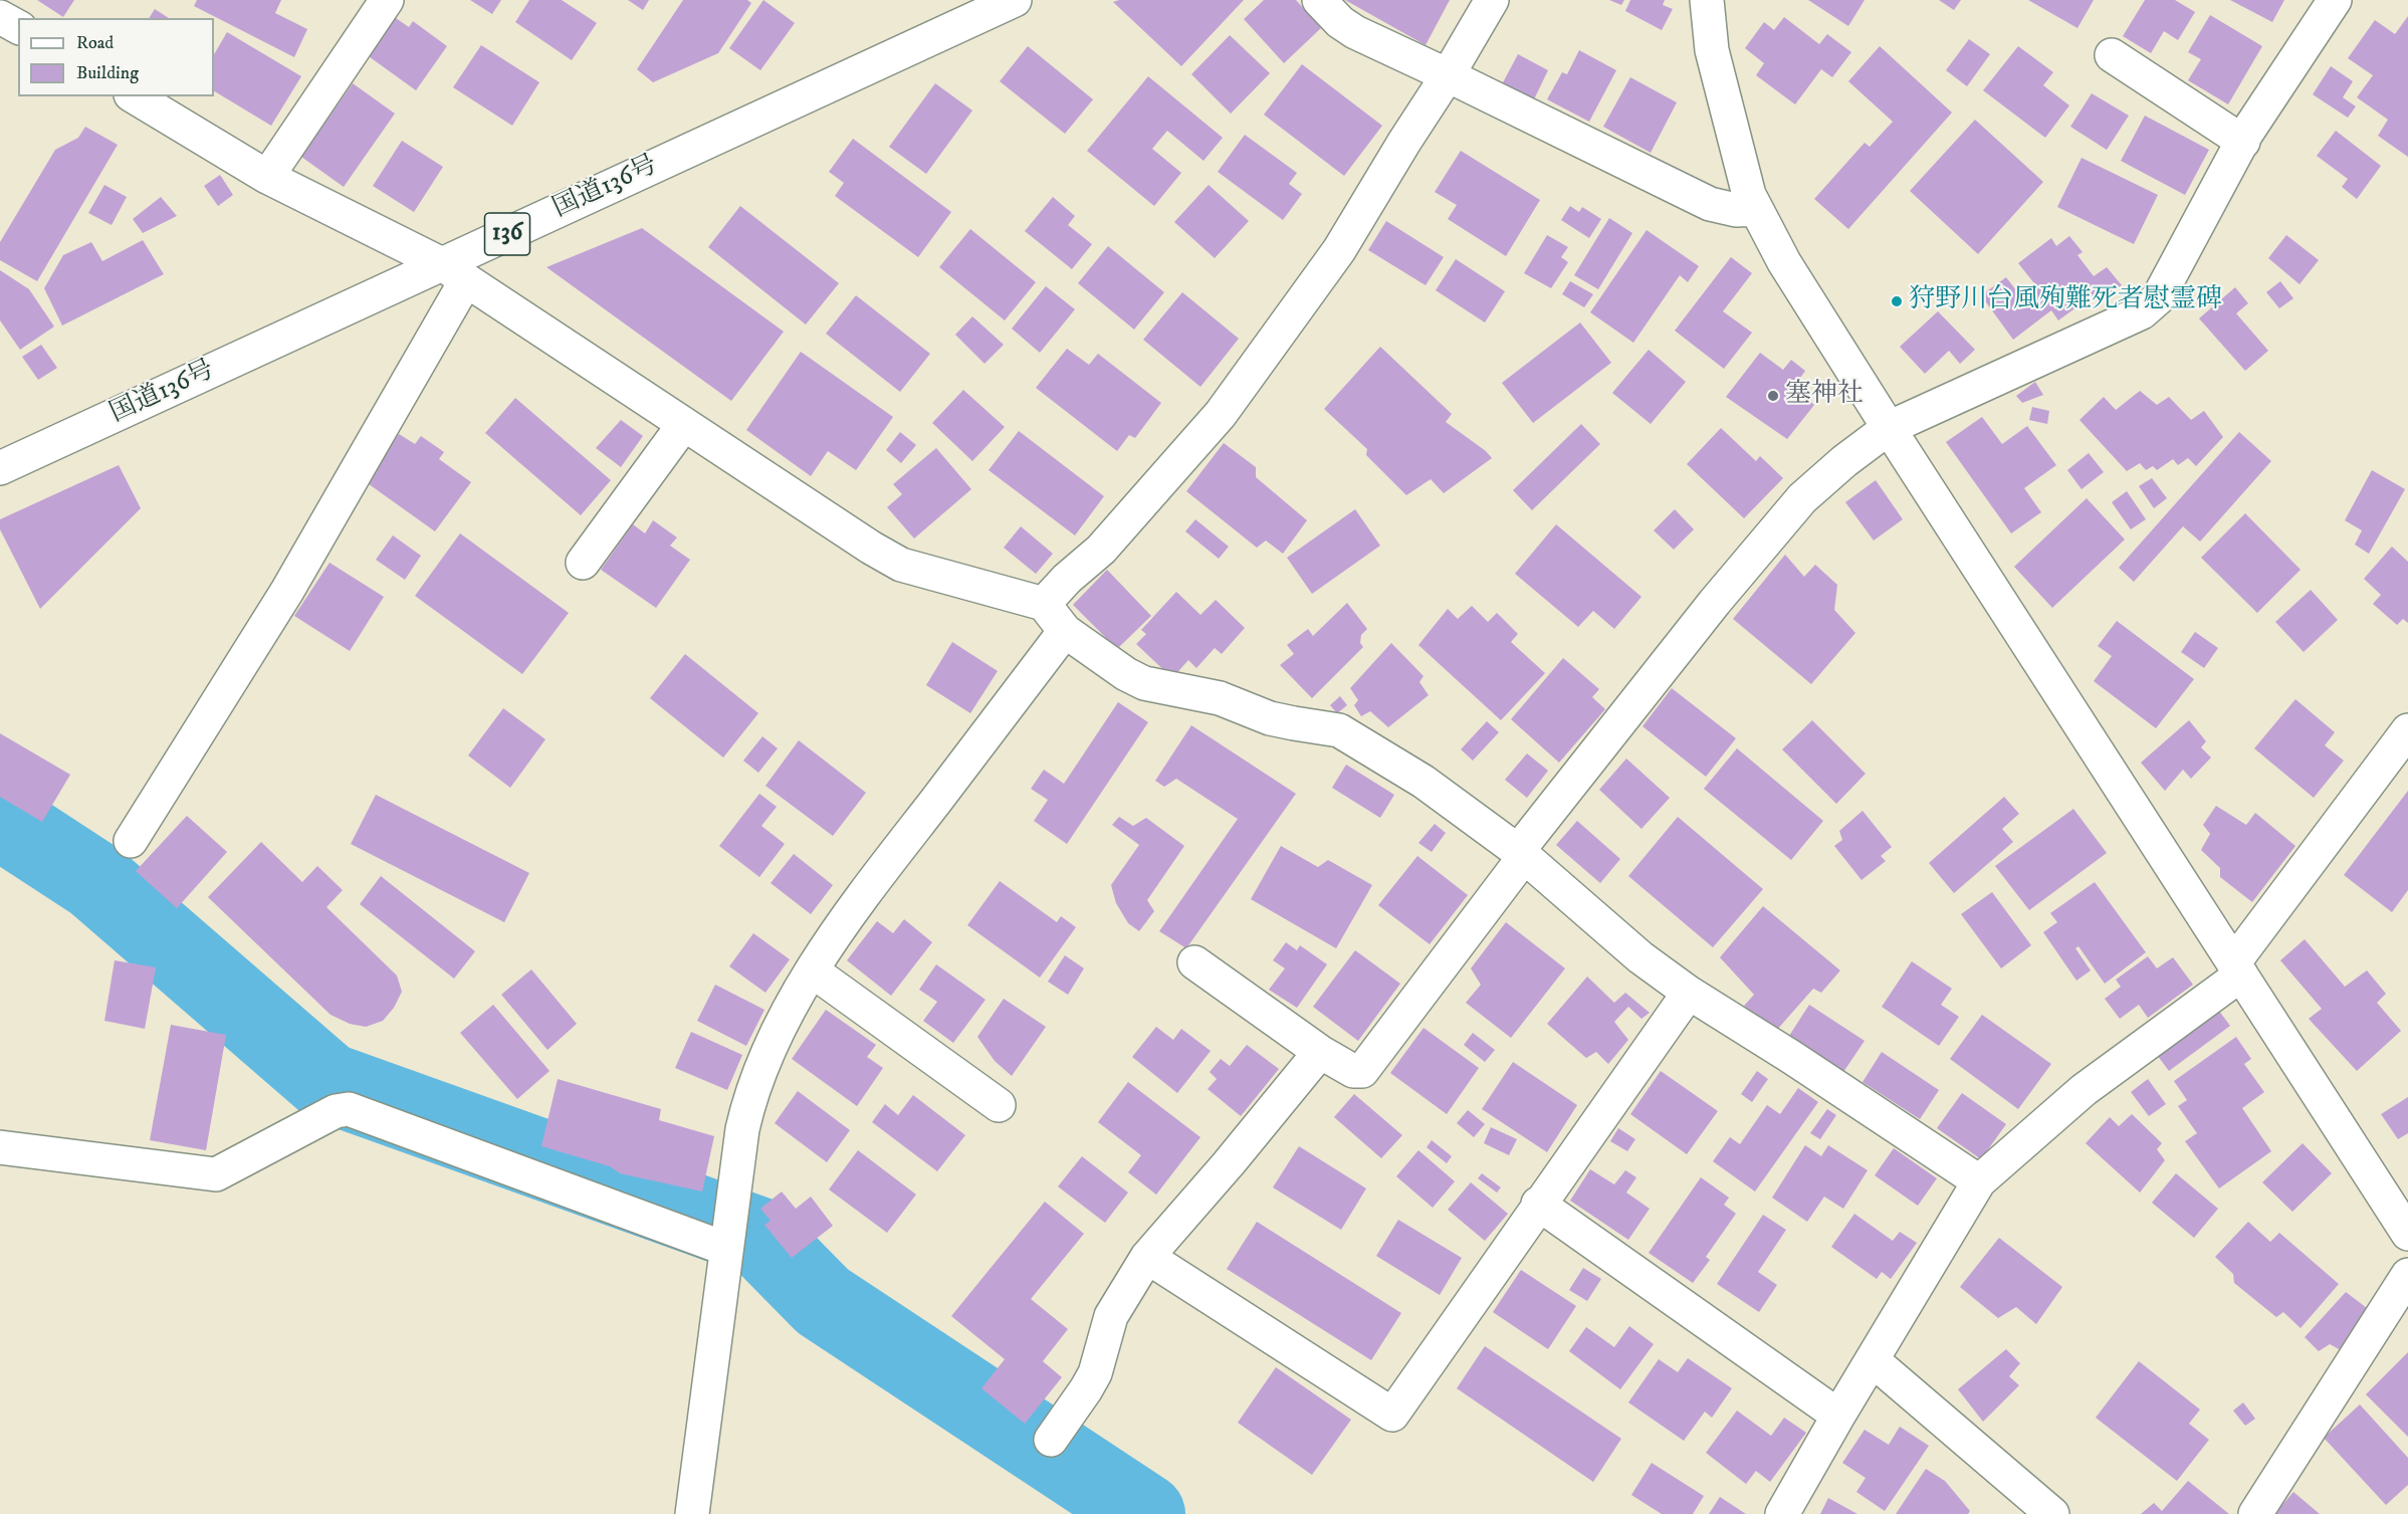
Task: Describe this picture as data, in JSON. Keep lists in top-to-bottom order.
{
  "streets": {
    "main road": ["国道136号", "136"]
  },
  "places": ["狩野川台風殉難死者慰霊碑", "塞神社"],
  "legend": ["Road", "Building"]
}
